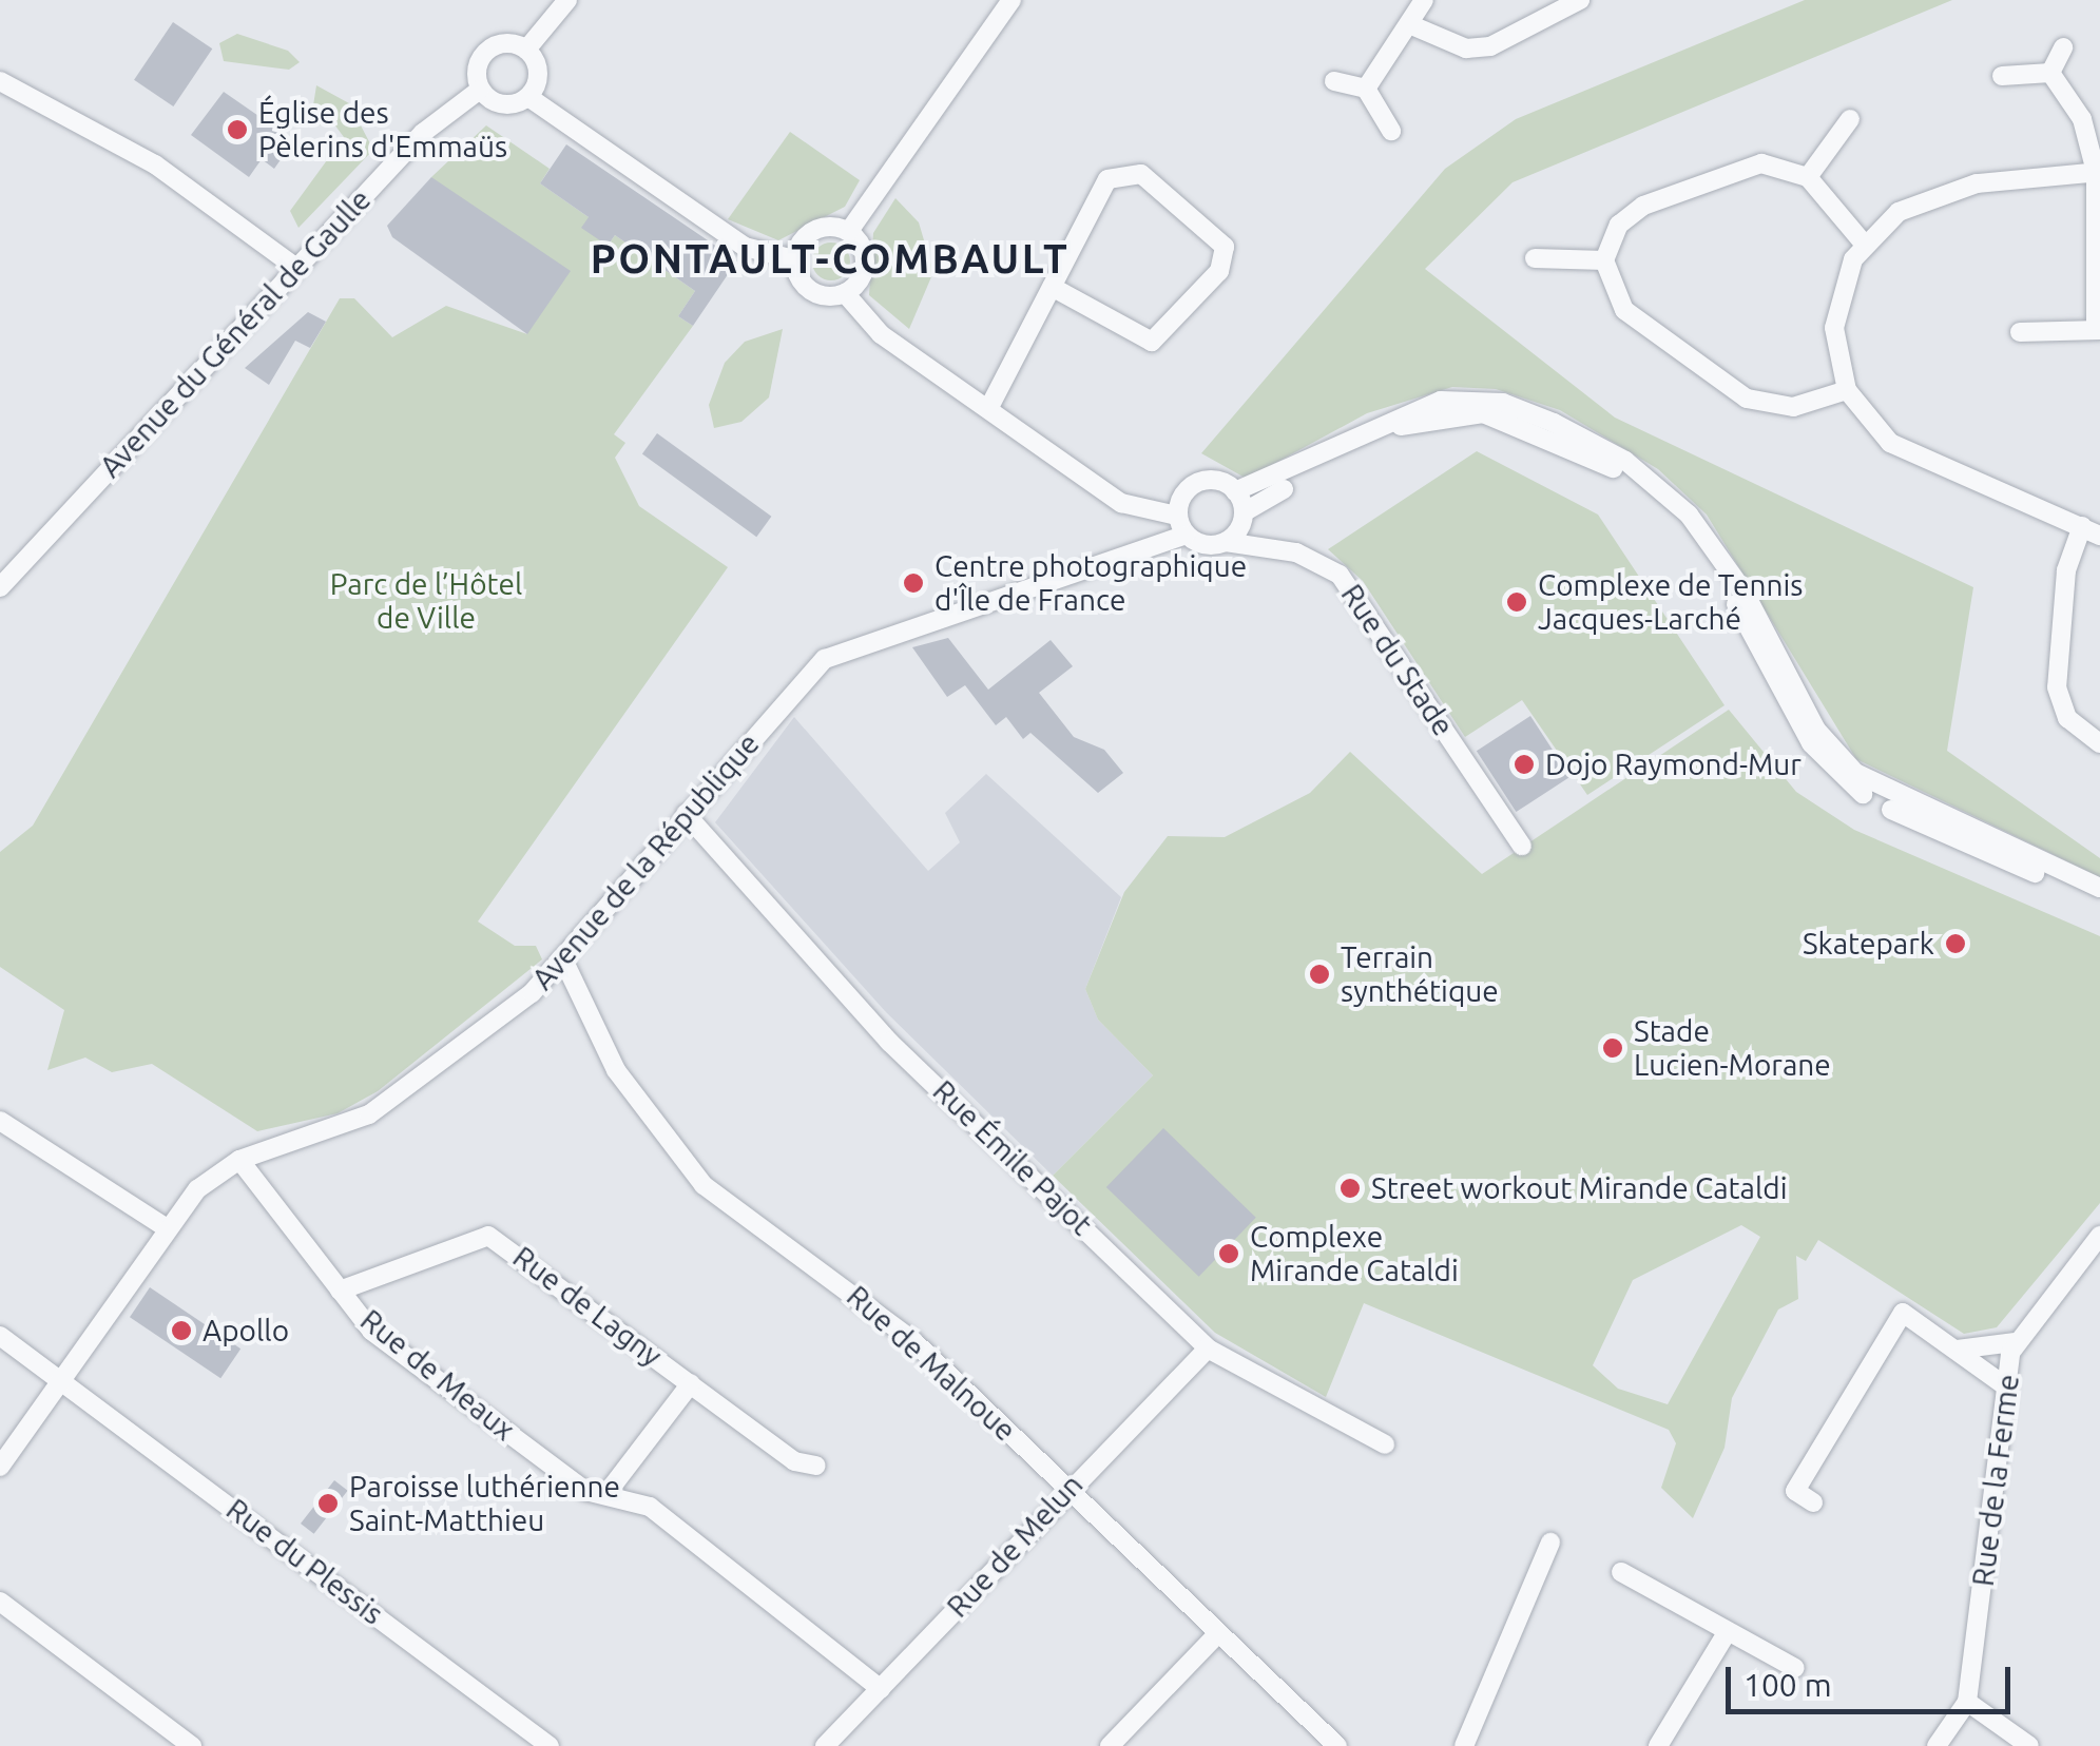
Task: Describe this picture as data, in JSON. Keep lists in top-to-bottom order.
{
  "streets": {
    "street": [
      "Avenue du Général de Gaulle",
      "Rue du Stade",
      "Avenue de la République",
      "Rue Émile Pajot",
      "Rue de Lagny",
      "Rue de Malnoue",
      "Rue de Meaux",
      "Rue de la Ferme",
      "Rue de Melun",
      "Rue du Plessis"
    ]
  },
  "crossings": [
    ["Rue du Stade", "Avenue de la République"],
    ["Avenue de la République", "Rue Émile Pajot"],
    ["Avenue de la République", "Rue de Malnoue"],
    ["Avenue de la République", "Rue de Meaux"],
    ["Avenue de la République", "Rue du Plessis"],
    ["Rue Émile Pajot", "Rue de Melun"],
    ["Rue de Lagny", "Rue de Meaux"],
    ["Rue de Malnoue", "Rue de Melun"],
    ["Rue de Meaux", "Rue de Melun"]
  ],
  "districts": ["PONTAULT-COMBAULT"],
  "parks": ["Parc de l’Hôtel de Ville"],
  "places": [
    "Église des Pèlerins d'Emmaüs",
    "Centre photographique d'Île de France",
    "Complexe de Tennis Jacques-Larché",
    "Dojo Raymond-Mur",
    "Skatepark",
    "Terrain synthétique",
    "Stade Lucien-Morane",
    "Street workout Mirande Cataldi",
    "Complexe Mirande Cataldi",
    "Apollo",
    "Paroisse luthérienne Saint-Matthieu"
  ],
  "scale_bar": "100 m"
}
